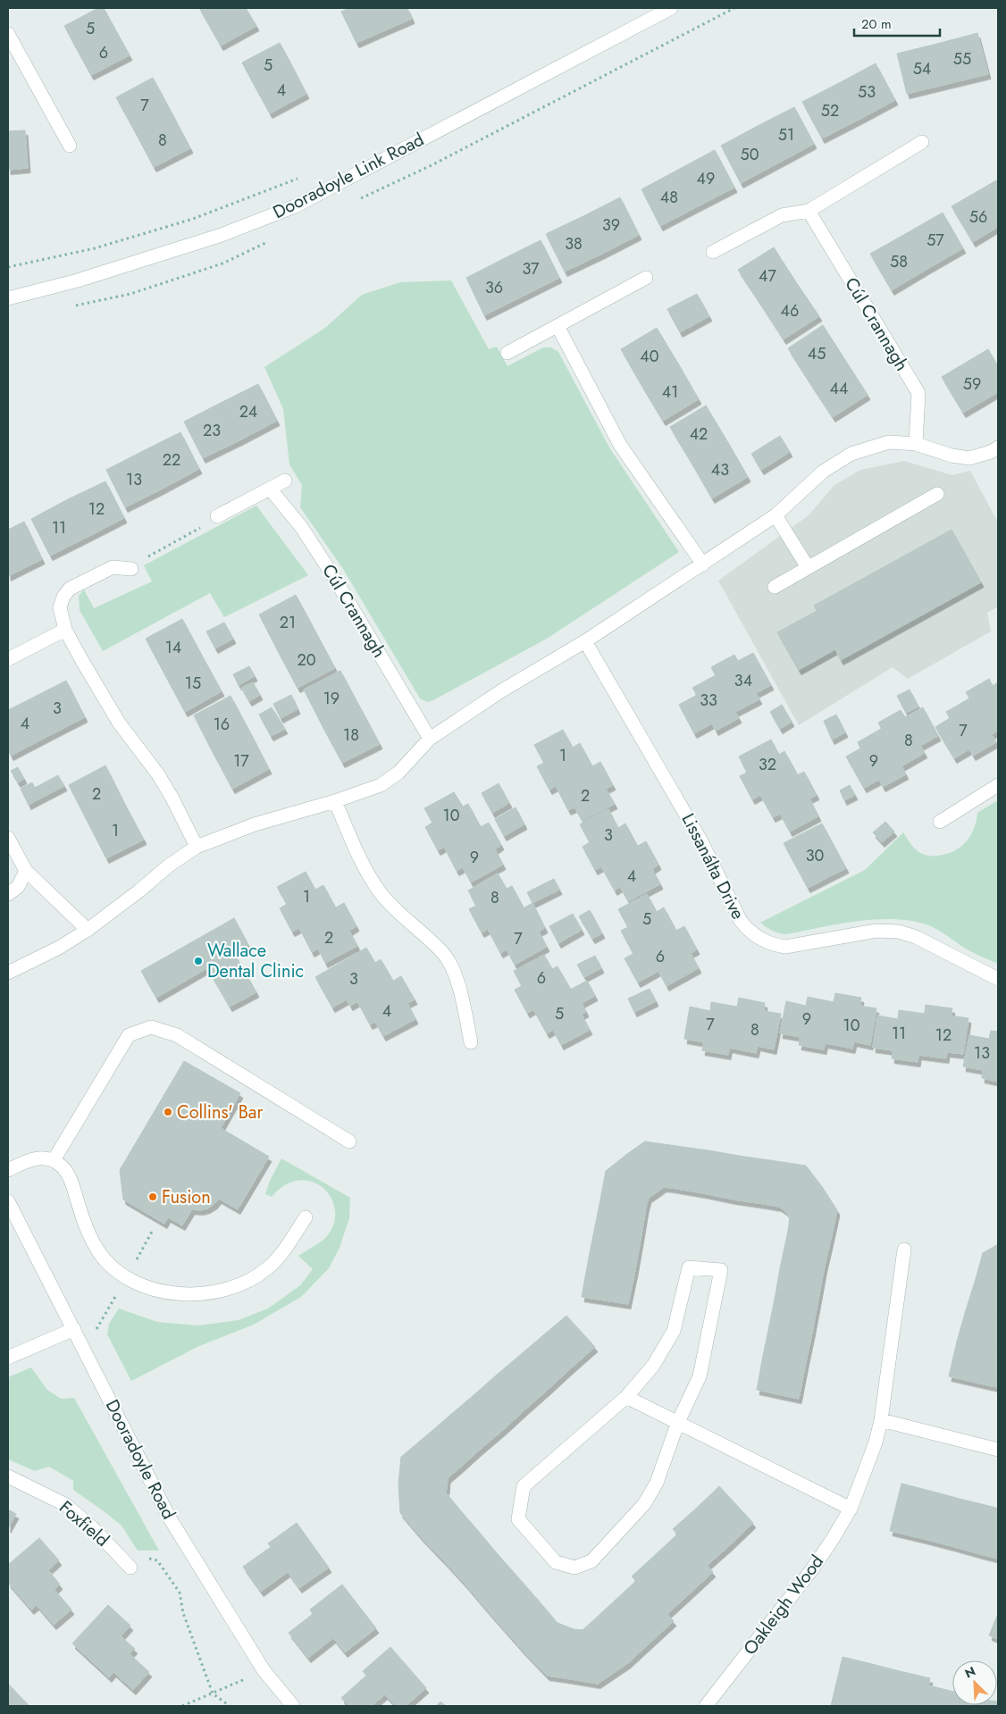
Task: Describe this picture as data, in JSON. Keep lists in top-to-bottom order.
{
  "streets": {
    "street": [
      "Dooradoyle Link Road",
      "Cúl Crannagh",
      "Lissanálta Drive",
      "Dooradoyle Road",
      "Foxfield",
      "Oakleigh Wood"
    ]
  },
  "places": ["Wallace Dental Clinic", "Collins' Bar", "Fusion"],
  "house_numbers": [
    "5",
    "6",
    "55",
    "5",
    "54",
    "4",
    "53",
    "7",
    "52",
    "51",
    "8",
    "50",
    "49",
    "48",
    "56",
    "39",
    "57",
    "38",
    "58",
    "37",
    "47",
    "36",
    "46",
    "45",
    "40",
    "59",
    "44",
    "41",
    "24",
    "23",
    "42",
    "22",
    "43",
    "13",
    "12",
    "11",
    "21",
    "14",
    "20",
    "34",
    "15",
    "19",
    "33",
    "3",
    "4",
    "16",
    "7",
    "18",
    "8",
    "1",
    "17",
    "9",
    "32",
    "2",
    "2",
    "10",
    "1",
    "3",
    "30",
    "9",
    "4",
    "1",
    "8",
    "5",
    "2",
    "7",
    "6",
    "6",
    "3",
    "4",
    "5",
    "9",
    "7",
    "10",
    "8",
    "11",
    "12",
    "13"
  ],
  "scale_bar": "20 m",
  "north": "top left"
}
